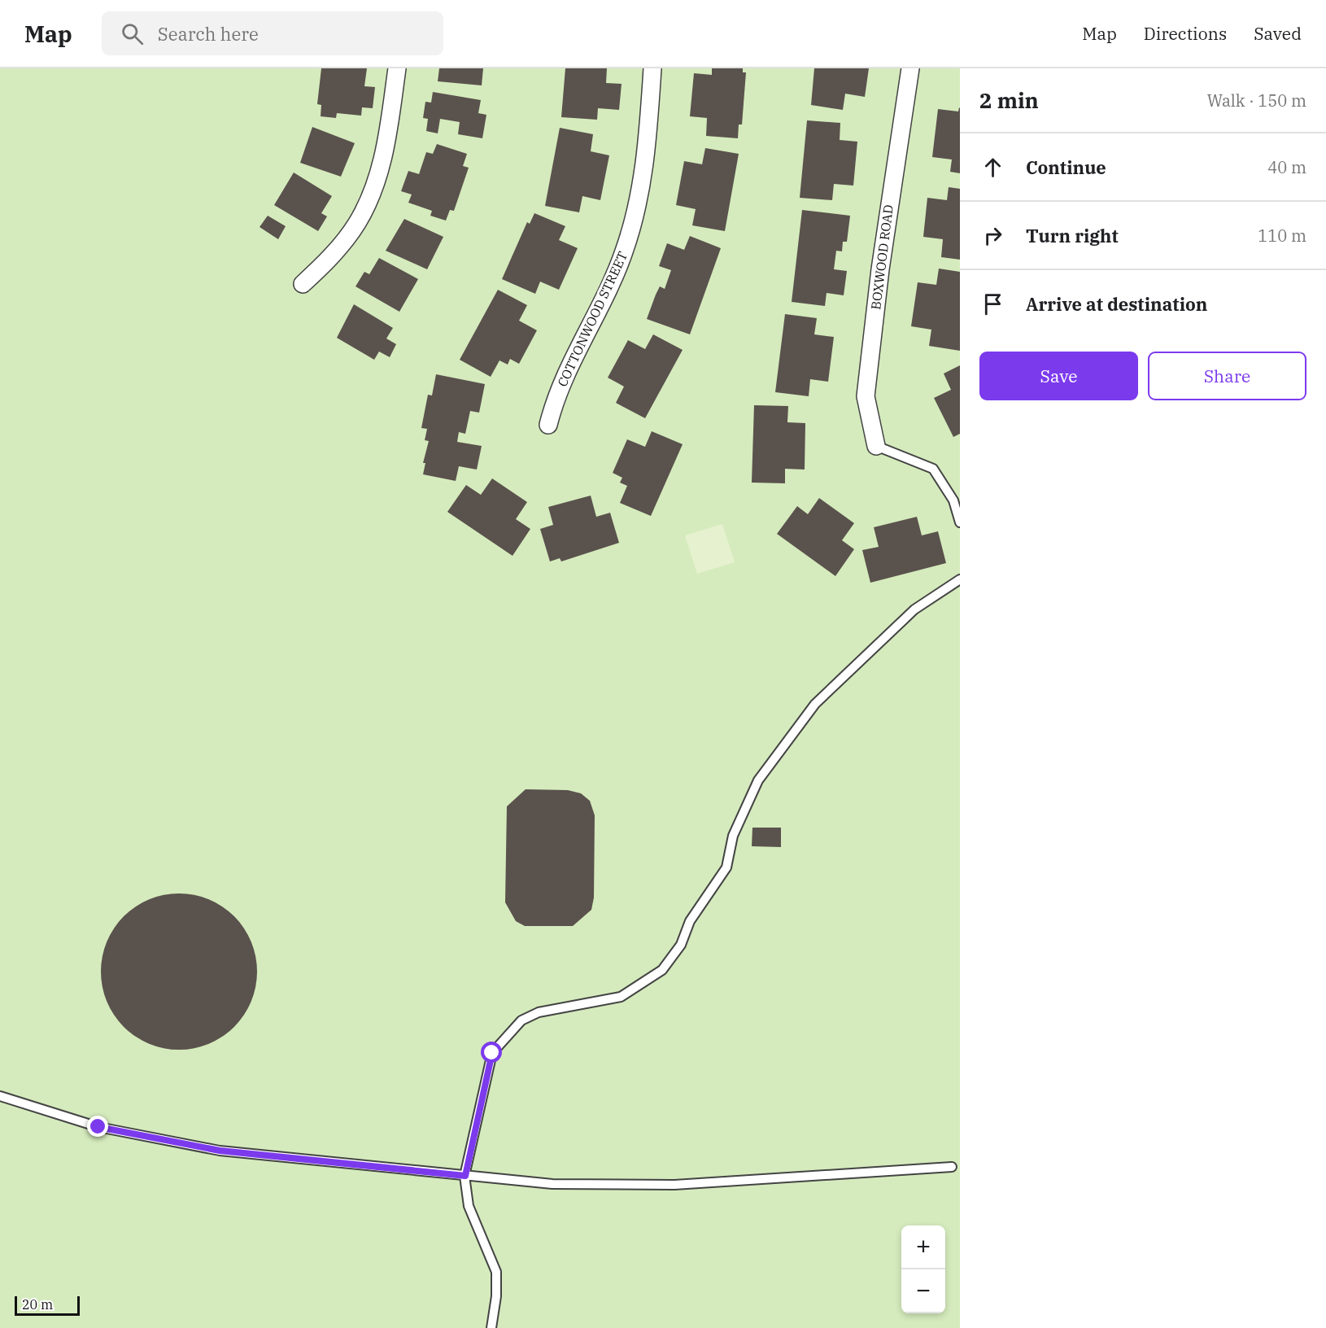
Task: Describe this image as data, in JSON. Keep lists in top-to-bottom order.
{
  "streets": {
    "street": ["BOXWOOD ROAD", "COTTONWOOD STREET"]
  },
  "scale_bar": "20 m",
  "page": {
    "header": "Map",
    "search": "Search here",
    "nav": ["Map", "Directions", "Saved"],
    "heading": ["2 min", "Walk · 150 m"],
    "list": [
      ["Continue", "40 m"],
      ["Turn right", "110 m"],
      "Arrive at destination"
    ],
    "buttons": ["Save", "Share"],
    "map_buttons": ["+", "−"],
    "scale": "20 m"
  }
}
